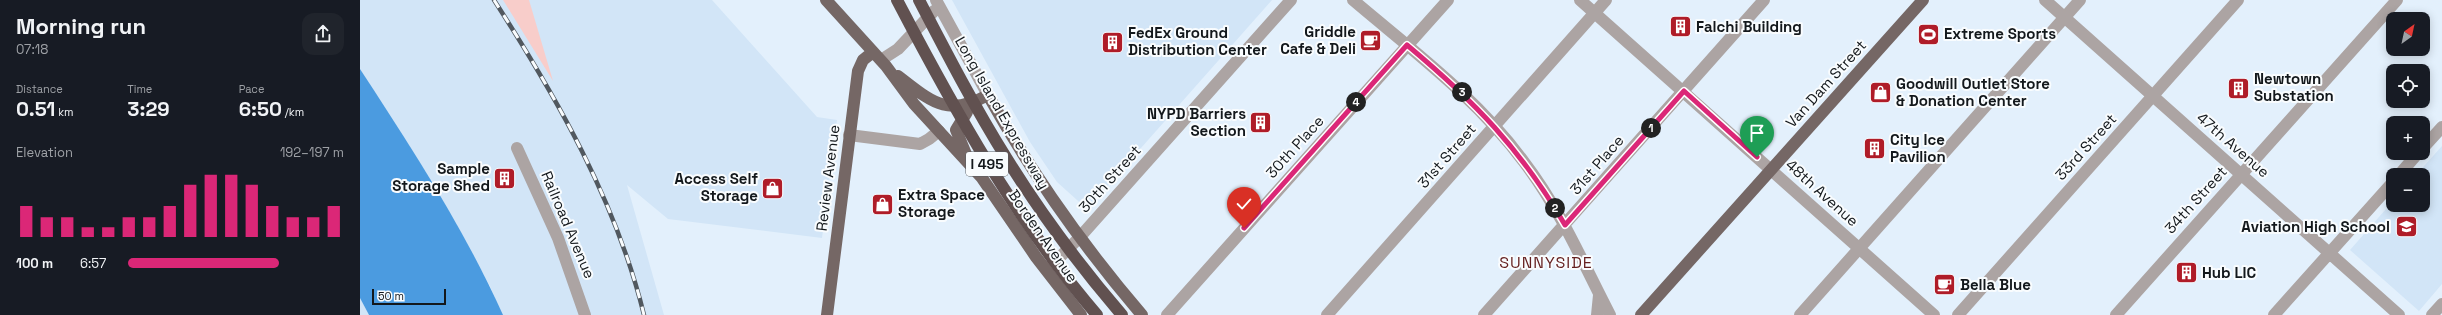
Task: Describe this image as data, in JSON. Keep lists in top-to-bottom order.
{
  "streets": {
    "highway": ["Long Island Expressway", "I 495"],
    "main road": ["Van Dam Street", "Review Avenue", "Borden Avenue"],
    "street": [
      "47th Avenue",
      "30th Place",
      "33rd Street",
      "31st Street",
      "31st Place",
      "30th Street",
      "48th Avenue",
      "34th Street",
      "Railroad Avenue"
    ]
  },
  "crossings": [
    ["Van Dam Street", "48th Avenue"],
    ["47th Avenue", "33rd Street"],
    ["47th Avenue", "34th Street"],
    ["31st Street", "48th Avenue"],
    ["31st Place", "48th Avenue"],
    ["Review Avenue", "Borden Avenue"],
    ["30th Street", "Borden Avenue"]
  ],
  "districts": ["SUNNYSIDE"],
  "places": {
    "building": [
      "Falchi Building",
      "FedEx Ground Distribution Center",
      "Newtown Substation",
      "NYPD Barriers Section",
      "City Ice Pavilion",
      "Sample Storage Shed",
      "Hub LIC"
    ],
    "sports": ["Extreme Sports"],
    "cafe": ["Griddle Cafe & Deli", "Bella Blue"],
    "shop": ["Goodwill Outlet Store & Donation Center", "Access Self Storage", "Extra Space Storage"],
    "school or university": ["Aviation High School"]
  },
  "scale_bar": "50 m",
  "north": "top right",
  "page": {
    "heading": ["Morning run", "07:18"],
    "map_buttons": ["+", "−"],
    "stats": [
      ["Distance", "0.51 km"],
      ["Time", "3:29"],
      ["Pace", "6:50 /km"]
    ],
    "pins": [
      "3",
      "4",
      "1",
      "2"
    ],
    "chart": ["Elevation", "192–197 m"],
    "list": [
      {
        "name": "100 m",
        "note": "6:57"
      }
    ],
    "scale": "50 m"
  }
}
